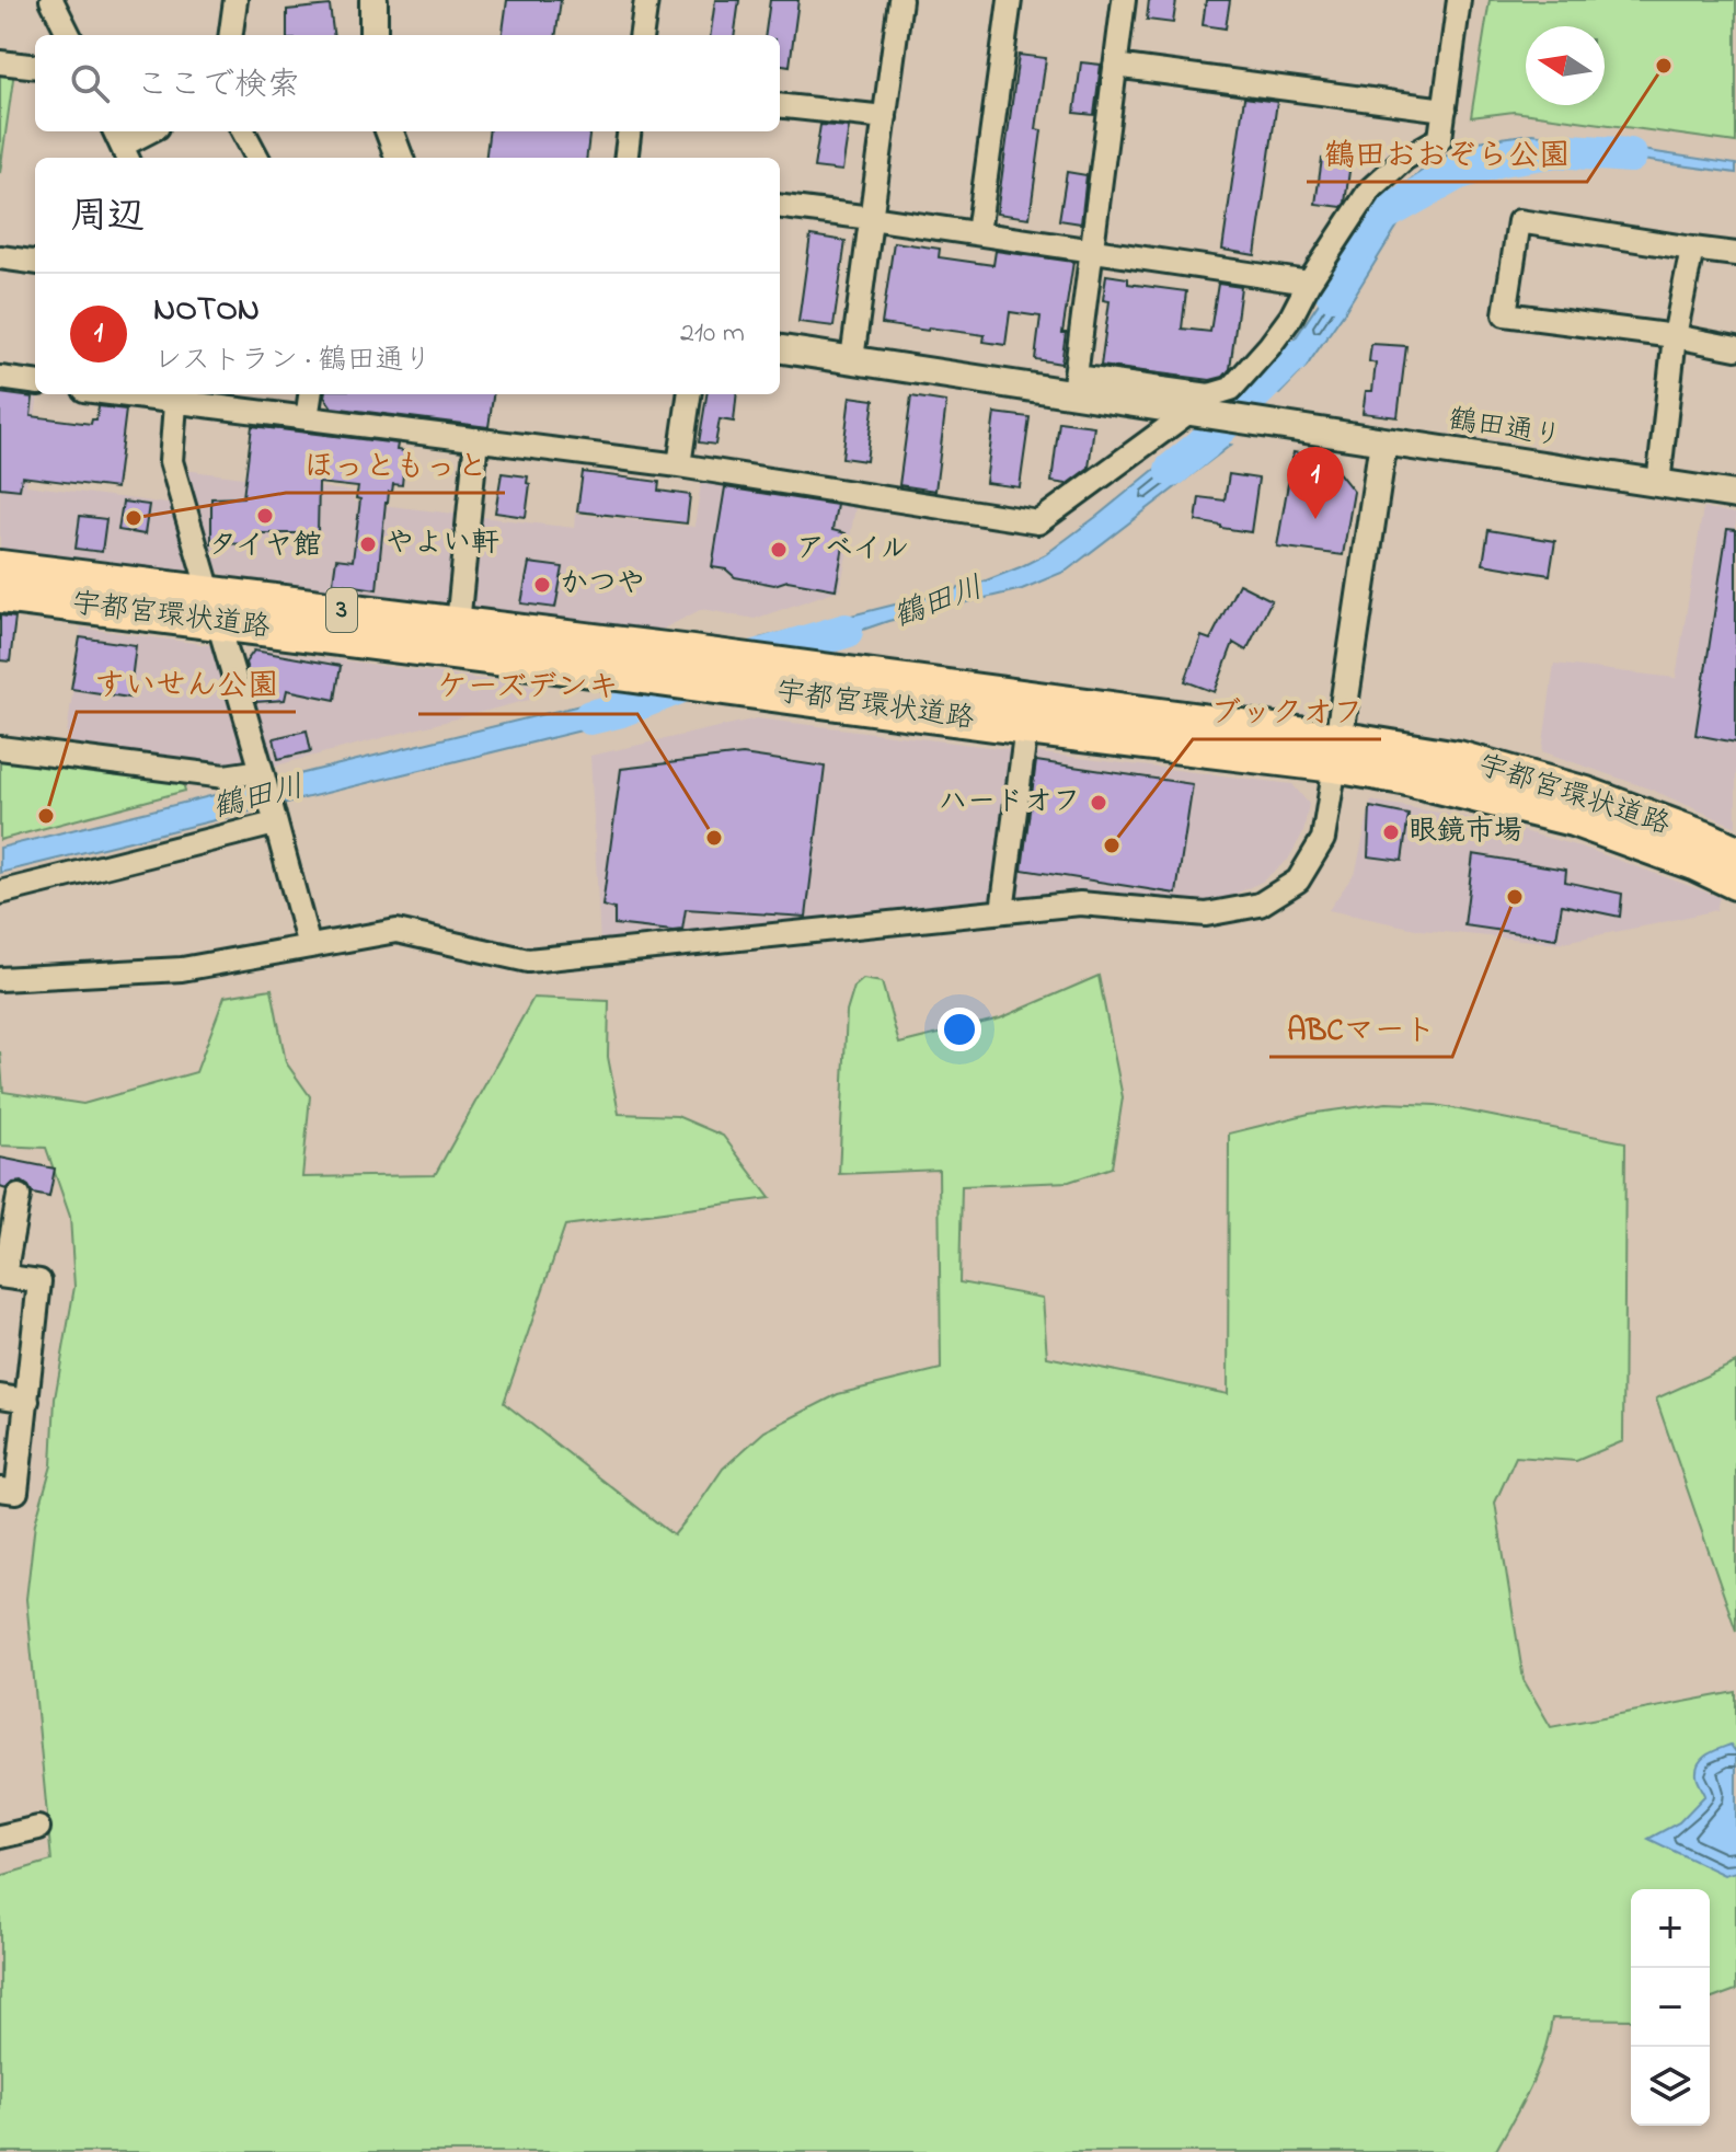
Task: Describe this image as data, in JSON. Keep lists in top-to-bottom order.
{
  "streets": {
    "main road": ["3", "宇都宮環状道路"],
    "street": ["鶴田通り"]
  },
  "water": ["鶴田川"],
  "places": [
    "鶴田おおぞら公園",
    "タイヤ館",
    "ほっともっと",
    "やよい軒",
    "アベイル",
    "かつや",
    "ハードオフ",
    "すいせん公園",
    "眼鏡市場",
    "ケーズデンキ",
    "ブックオフ",
    "ABCマート"
  ],
  "north": "left",
  "page": {
    "search": "ここで検索",
    "heading": "周辺",
    "list": [
      {
        "mark": "1",
        "name": "NOTON",
        "note": "レストラン · 鶴田通り",
        "value": "210 m"
      }
    ],
    "pins": "1",
    "map_buttons": ["+", "−"]
  }
}
